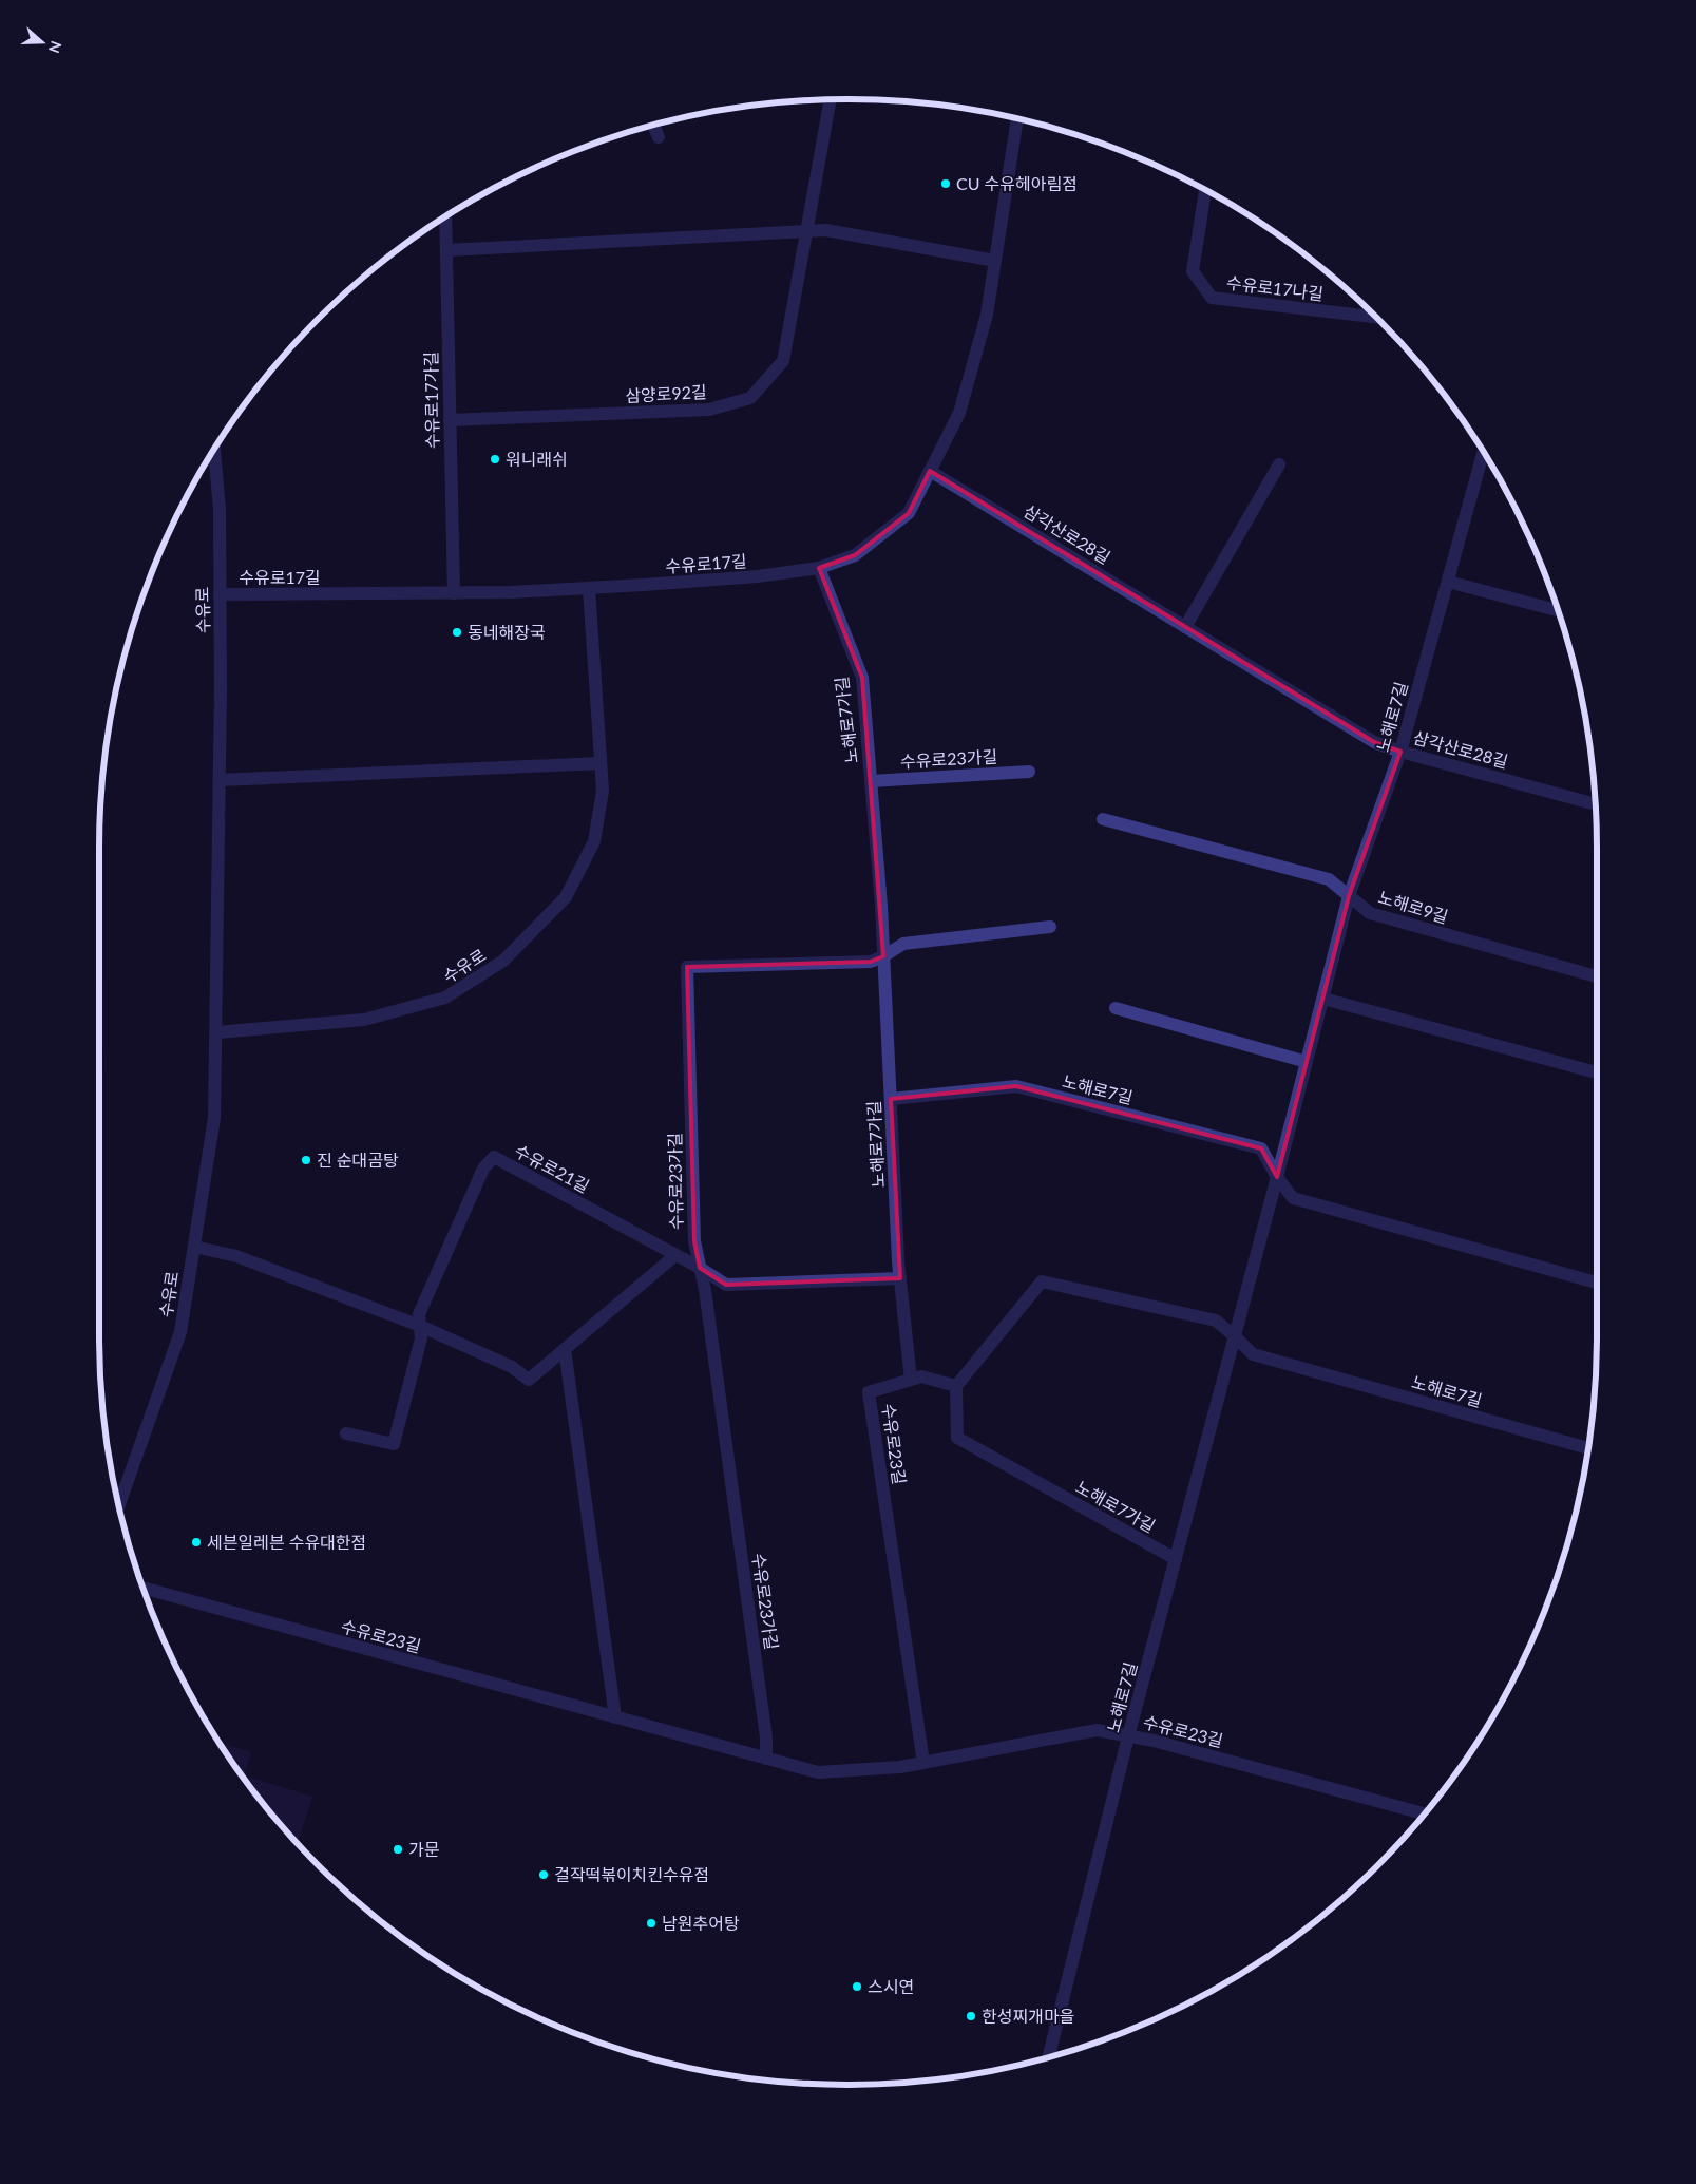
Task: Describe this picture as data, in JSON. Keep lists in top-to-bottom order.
{
  "streets": {
    "street": [
      "수유로17나길",
      "삼양로92길",
      "수유로17가길",
      "삼각산로28길",
      "수유로17길",
      "수유로",
      "노해로7길",
      "노해로7가길",
      "수유로23가길",
      "노해로9길",
      "수유로21길",
      "수유로23길"
    ]
  },
  "crossings": [
    ["삼양로92길", "수유로17가길"],
    ["수유로17가길", "수유로17길"],
    ["삼각산로28길", "수유로17길"],
    ["삼각산로28길", "노해로7길"],
    ["수유로17길", "수유로"],
    ["수유로17길", "노해로7가길"],
    ["노해로7길", "노해로7가길"],
    ["노해로7길", "노해로9길"],
    ["노해로7길", "수유로23길"],
    ["노해로7가길", "수유로23가길"],
    ["노해로7가길", "수유로21길"],
    ["노해로7가길", "수유로23길"],
    ["수유로23가길", "수유로21길"],
    ["수유로23가길", "수유로23길"]
  ],
  "places": [
    "CU 수유헤아림점",
    "워니래쉬",
    "동네해장국",
    "진 순대곰탕",
    "세븐일레븐 수유대한점",
    "가문",
    "걸작떡볶이치킨수유점",
    "남원추어탕",
    "스시연",
    "한성찌개마을"
  ],
  "north": "right"
}
